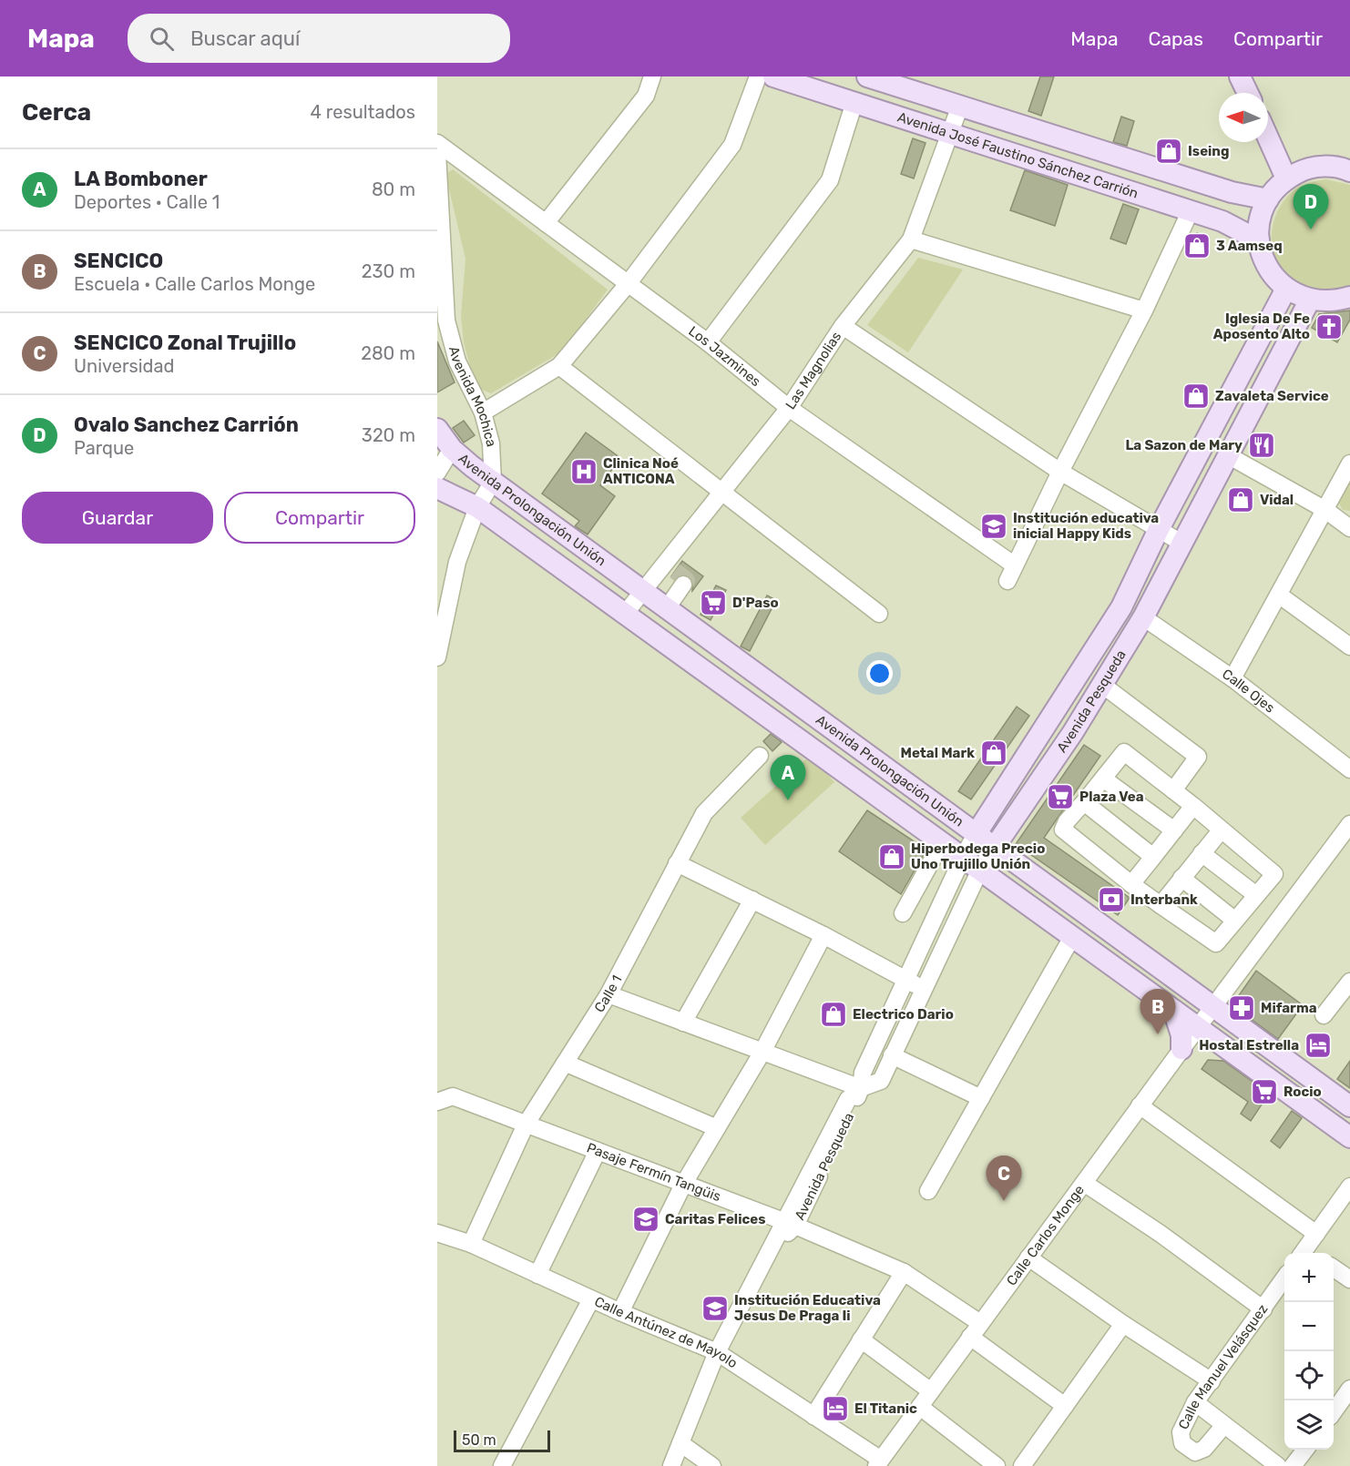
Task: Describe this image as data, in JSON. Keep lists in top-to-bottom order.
{
  "streets": {
    "main road": ["Avenida José Faustino Sánchez Carrión", "Avenida Prolongación Unión", "Avenida Pesqueda"],
    "street": [
      "Los Jazmines",
      "Las Magnolias",
      "Avenida Mochica",
      "Calle Ojes",
      "Calle 1",
      "Pasaje Fermín Tangüis",
      "Calle Carlos Monge",
      "Calle Antúnez de Mayolo",
      "Calle Manuel Velásquez"
    ]
  },
  "crossings": [
    ["Avenida José Faustino Sánchez Carrión", "Las Magnolias"],
    ["Los Jazmines", "Las Magnolias"],
    ["Las Magnolias", "Avenida Prolongación Unión"],
    ["Avenida Mochica", "Avenida Prolongación Unión"],
    ["Avenida Prolongación Unión", "Avenida Pesqueda"],
    ["Avenida Prolongación Unión", "Calle Carlos Monge"],
    ["Calle Ojes", "Avenida Pesqueda"],
    ["Avenida Pesqueda", "Pasaje Fermín Tangüis"],
    ["Avenida Pesqueda", "Calle Antúnez de Mayolo"],
    ["Calle 1", "Pasaje Fermín Tangüis"],
    ["Calle 1", "Calle Antúnez de Mayolo"],
    ["Pasaje Fermín Tangüis", "Calle Carlos Monge"],
    ["Calle Carlos Monge", "Calle Antúnez de Mayolo"]
  ],
  "places": {
    "shop": [
      "Iseing",
      "3 Aamseq",
      "Zavaleta Service",
      "Vidal",
      "Metal Mark",
      "Hiperbodega Precio Uno Trujillo Unión",
      "Electrico Dario"
    ],
    "church": ["Iglesia De Fe Aposento Alto"],
    "restaurant": ["La Sazon de Mary"],
    "hospital": ["Clinica Noé ANTICONA"],
    "school or university": ["Institución educativa inicial Happy Kids", "Caritas Felices", "Institución Educativa Jesus De Praga Ii"],
    "supermarket": ["D'Paso", "Plaza Vea", "Rocio"],
    "bank": ["Interbank"],
    "pharmacy": ["Mifarma"],
    "hotel": ["Hostal Estrella", "El Titanic"]
  },
  "scale_bar": "50 m",
  "north": "left",
  "page": {
    "header": "Mapa",
    "search": "Buscar aquí",
    "nav": ["Mapa", "Capas", "Compartir"],
    "heading": ["Cerca", "4 resultados"],
    "list": [
      {
        "mark": "A",
        "name": "LA Bomboner",
        "note": "Deportes · Calle 1",
        "value": "80 m"
      },
      {
        "mark": "B",
        "name": "SENCICO",
        "note": "Escuela · Calle Carlos Monge",
        "value": "230 m"
      },
      {
        "mark": "C",
        "name": "SENCICO Zonal Trujillo",
        "note": "Universidad",
        "value": "280 m"
      },
      {
        "mark": "D",
        "name": "Ovalo Sanchez Carrión",
        "note": "Parque",
        "value": "320 m"
      }
    ],
    "pins": [
      "D",
      "A",
      "B",
      "C"
    ],
    "buttons": ["Guardar", "Compartir"],
    "map_buttons": ["+", "−"],
    "scale": "50 m"
  }
}
